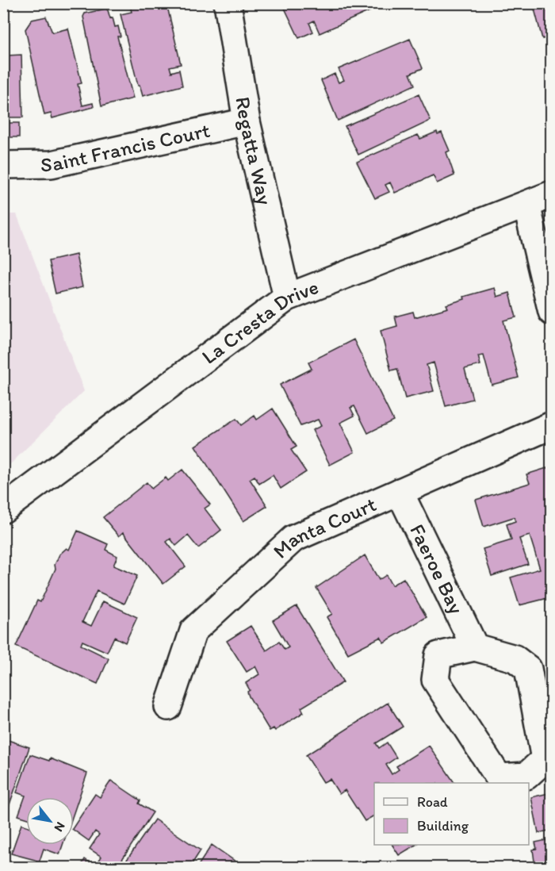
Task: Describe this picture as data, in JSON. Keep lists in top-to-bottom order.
{
  "streets": {
    "street": [
      "Saint Francis Court",
      "Regatta Way",
      "La Cresta Drive",
      "Manta Court",
      "Faeroe Bay"
    ]
  },
  "crossings": [
    ["Saint Francis Court", "Regatta Way"],
    ["Regatta Way", "La Cresta Drive"],
    ["Manta Court", "Faeroe Bay"]
  ],
  "legend": ["Road", "Building"],
  "north": "bottom right"
}
